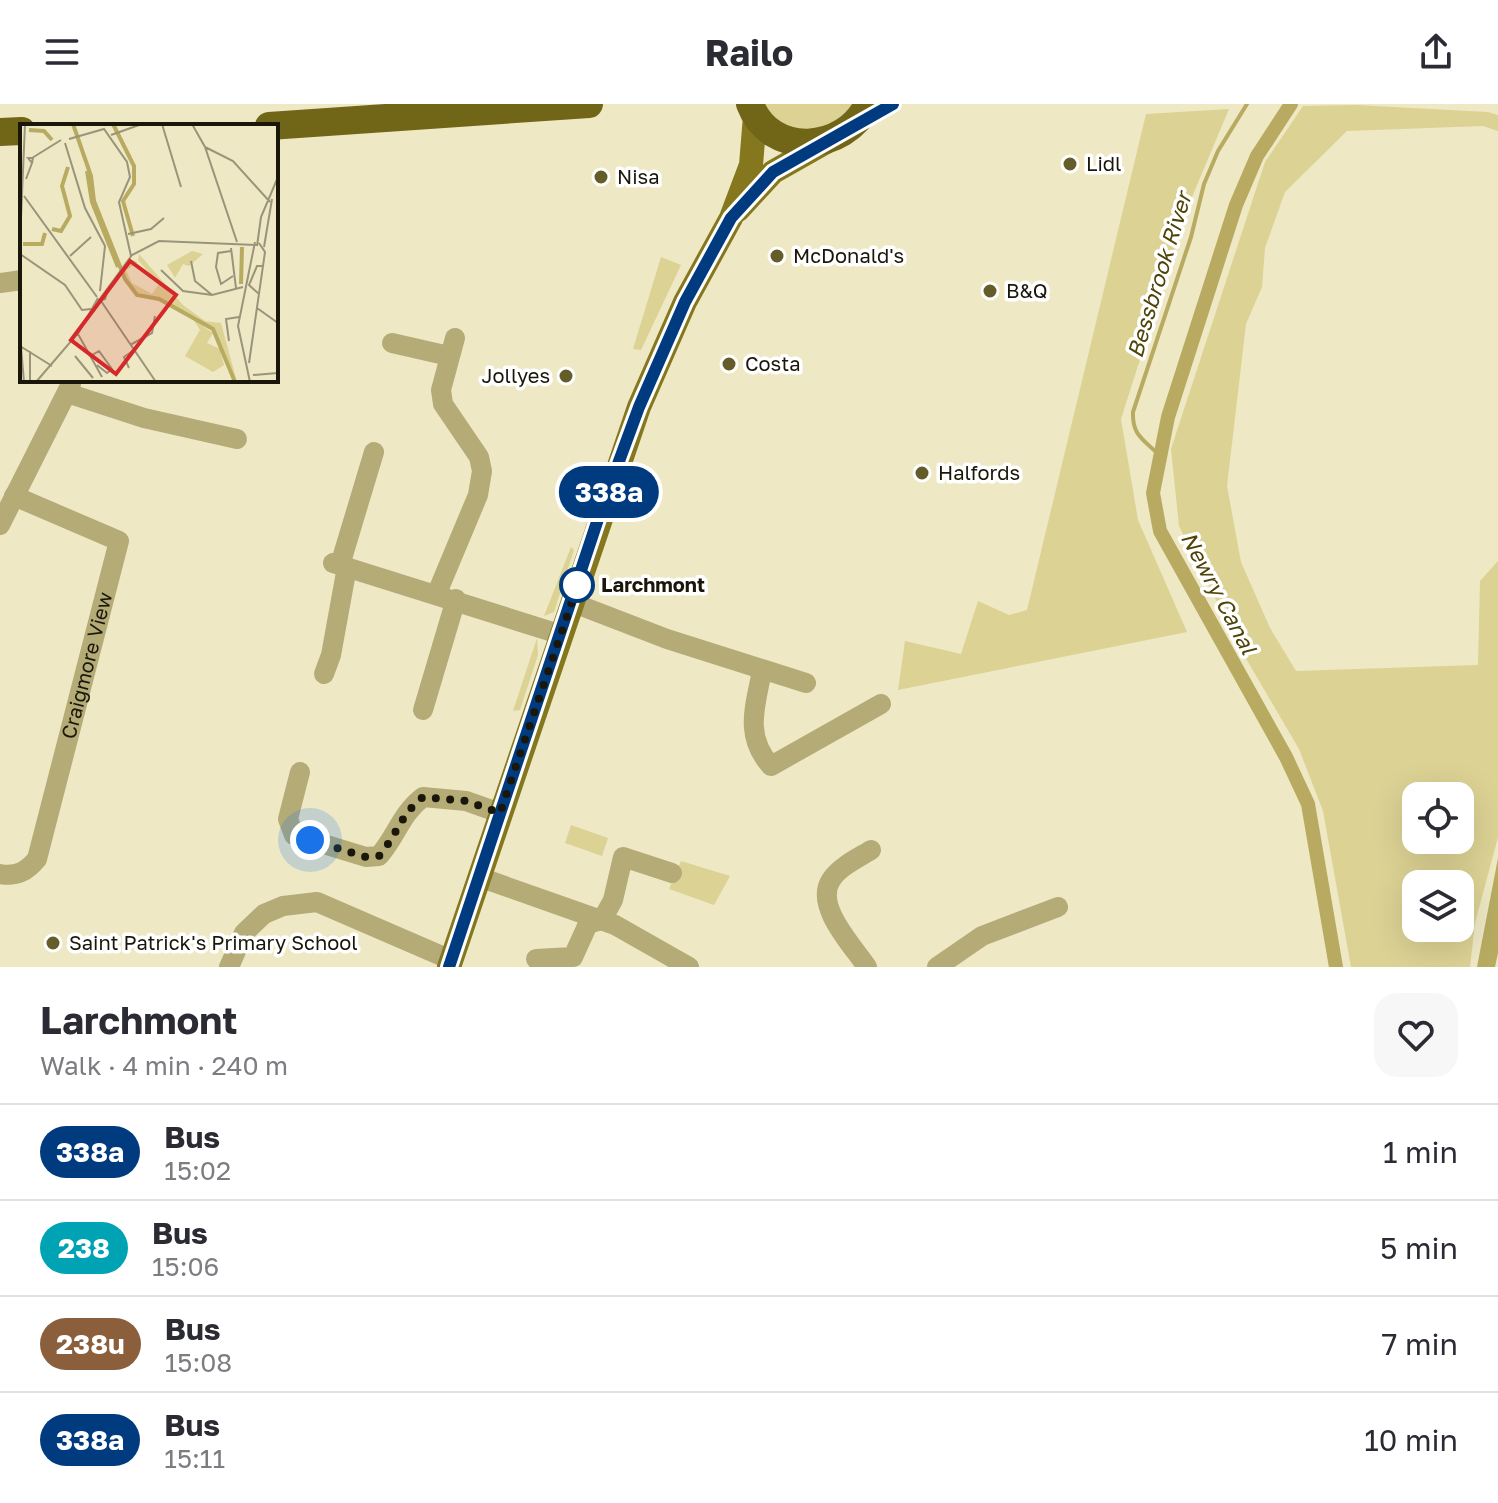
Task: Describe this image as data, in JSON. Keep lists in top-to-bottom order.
{
  "streets": {
    "street": ["Craigmore View"]
  },
  "water": ["Bessbrook River", "Newry Canal"],
  "places": [
    "Lidl",
    "Nisa",
    "McDonald's",
    "B&Q",
    "Costa",
    "Jollyes",
    "Halfords",
    "Larchmont",
    "Saint Patrick's Primary School"
  ],
  "lines": ["bus line 338a"],
  "page": {
    "header": "Railo",
    "on_map": "338a",
    "heading": ["Larchmont", "Walk · 4 min · 240 m"],
    "list": [
      {
        "mark": "338a",
        "name": "Bus",
        "note": "15:02",
        "value": "1 min"
      },
      {
        "mark": "238",
        "name": "Bus",
        "note": "15:06",
        "value": "5 min"
      },
      {
        "mark": "238u",
        "name": "Bus",
        "note": "15:08",
        "value": "7 min"
      },
      {
        "mark": "338a",
        "name": "Bus",
        "note": "15:11",
        "value": "10 min"
      }
    ]
  }
}
